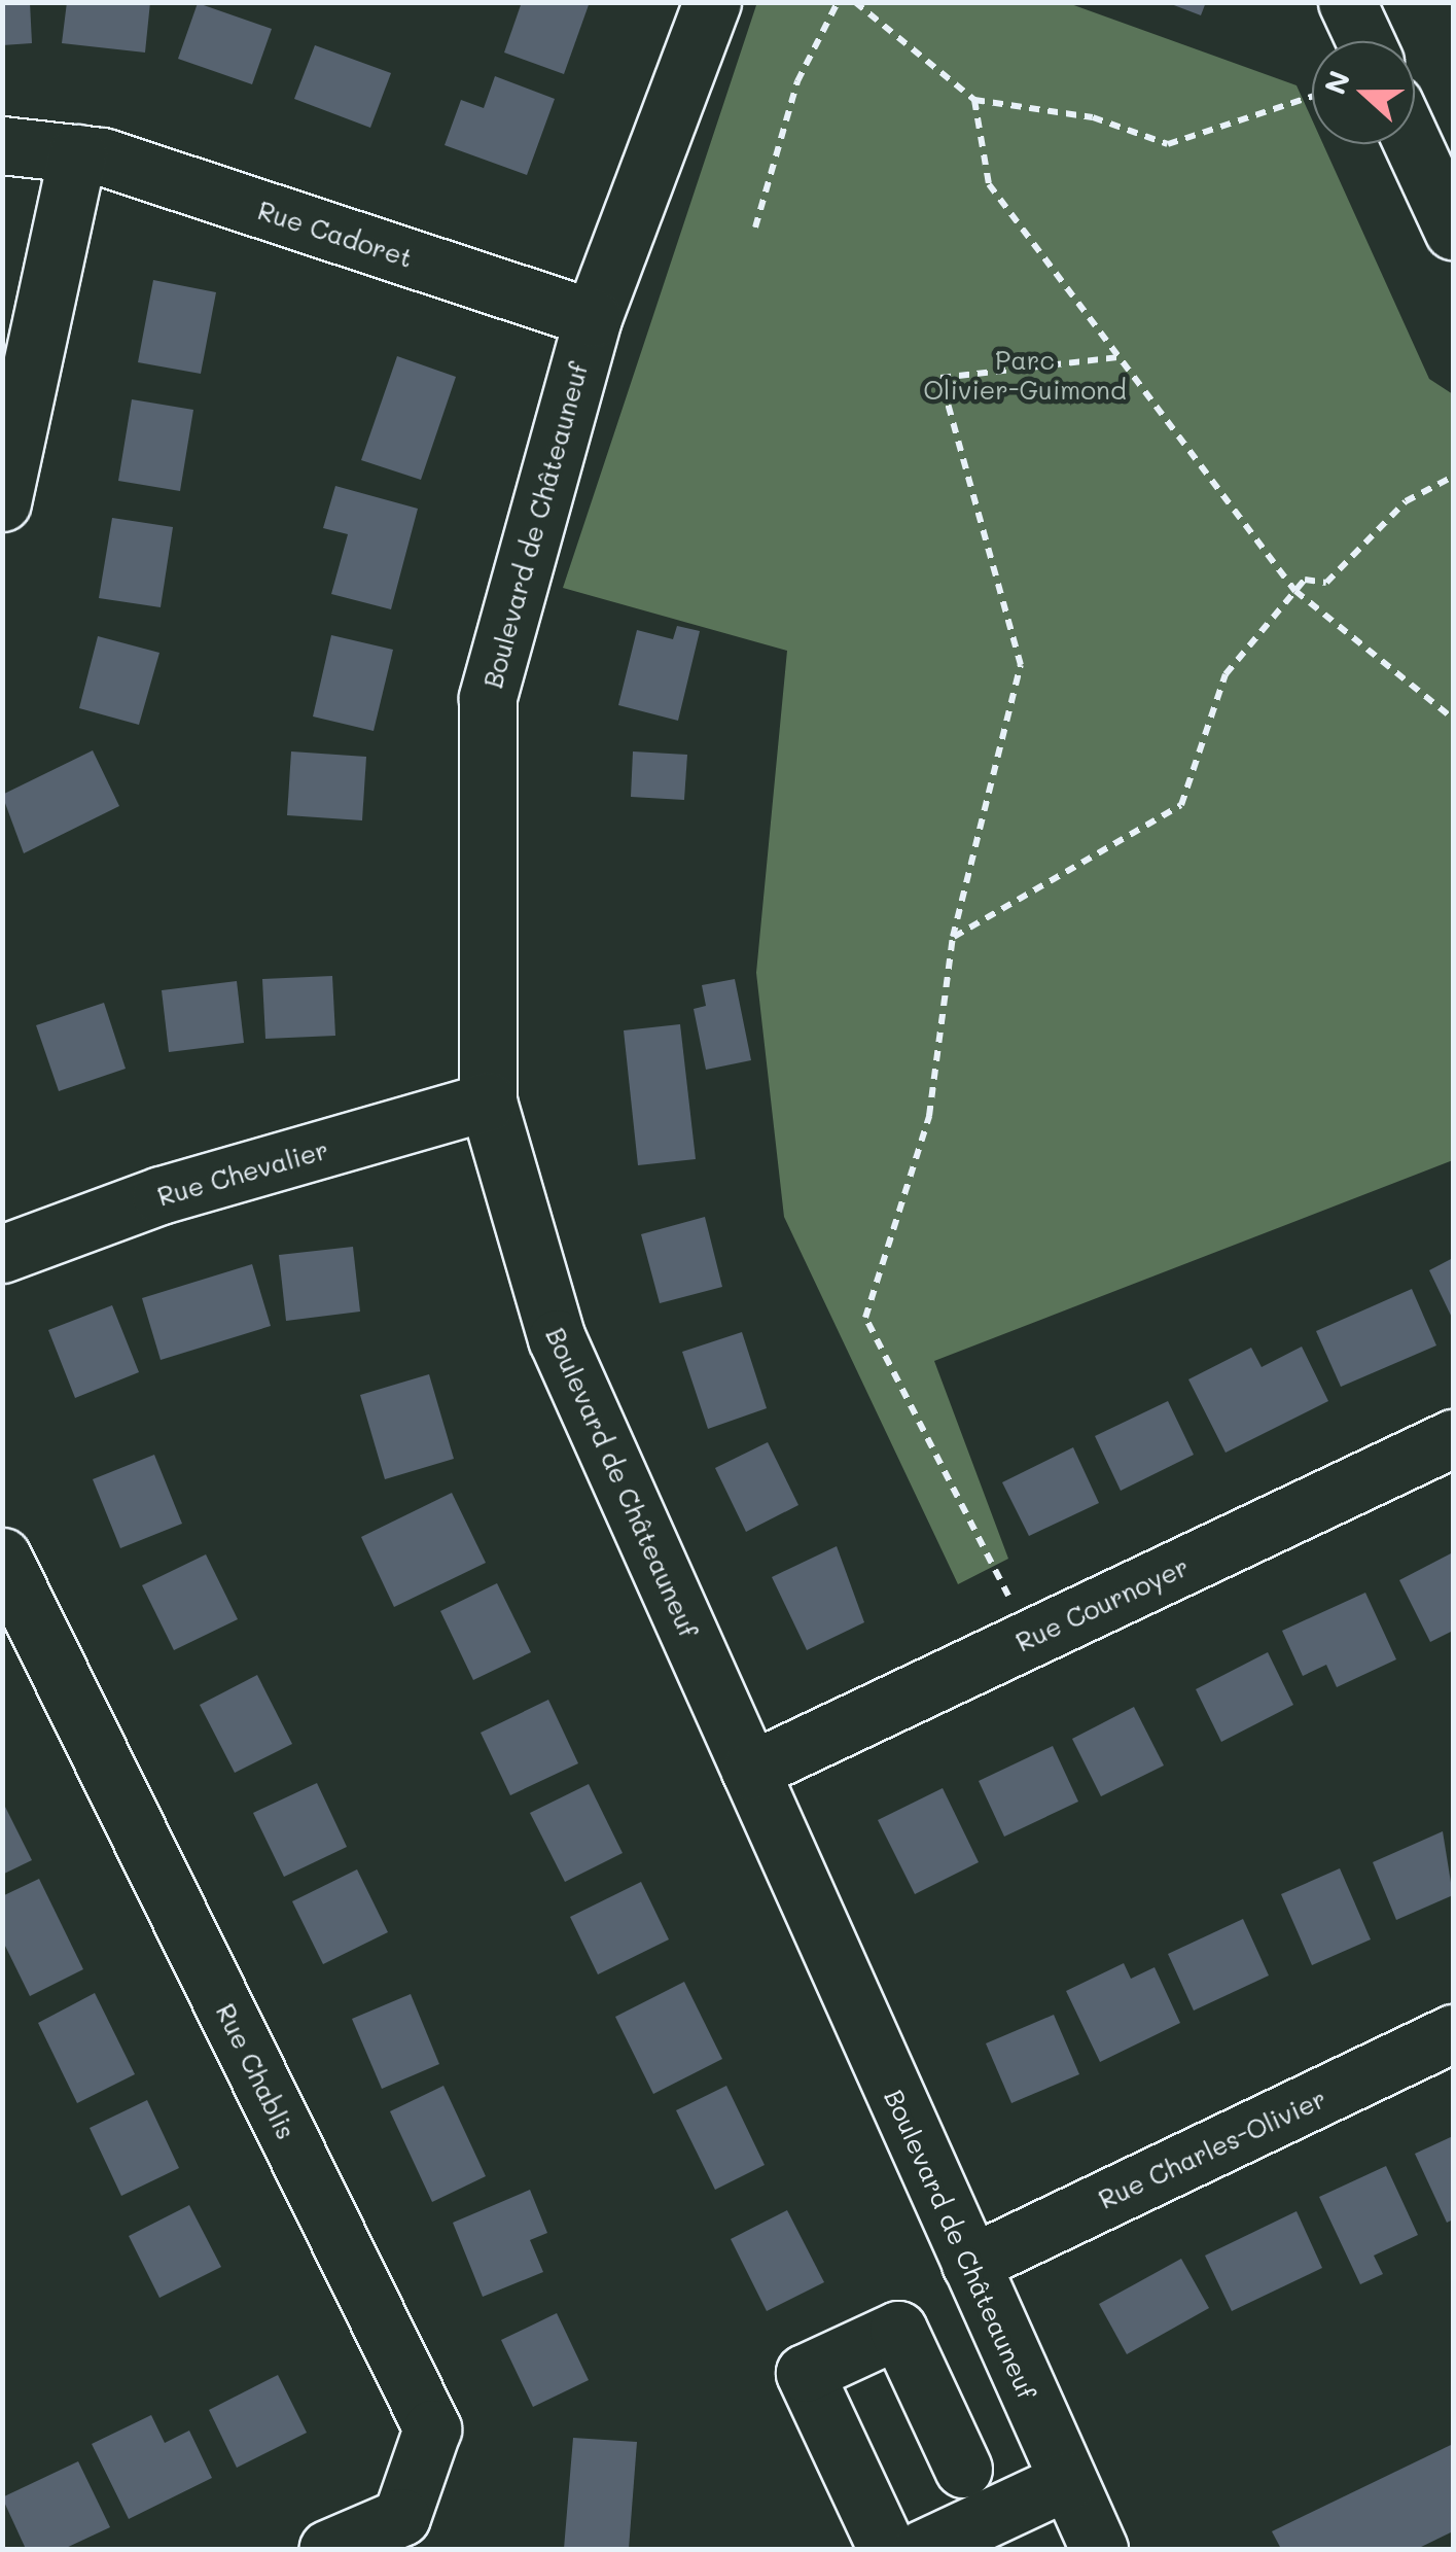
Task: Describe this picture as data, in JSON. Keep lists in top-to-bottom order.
{
  "streets": {
    "street": [
      "Rue Cadoret",
      "Boulevard de Châteauneuf",
      "Rue Chevalier",
      "Rue Cournoyer",
      "Rue Chablis",
      "Rue Charles-Olivier"
    ]
  },
  "crossings": [
    ["Rue Cadoret", "Boulevard de Châteauneuf"],
    ["Boulevard de Châteauneuf", "Rue Chevalier"],
    ["Boulevard de Châteauneuf", "Rue Cournoyer"],
    ["Boulevard de Châteauneuf", "Rue Charles-Olivier"]
  ],
  "parks": ["Parc Olivier-Guimond"],
  "north": "left"
}
